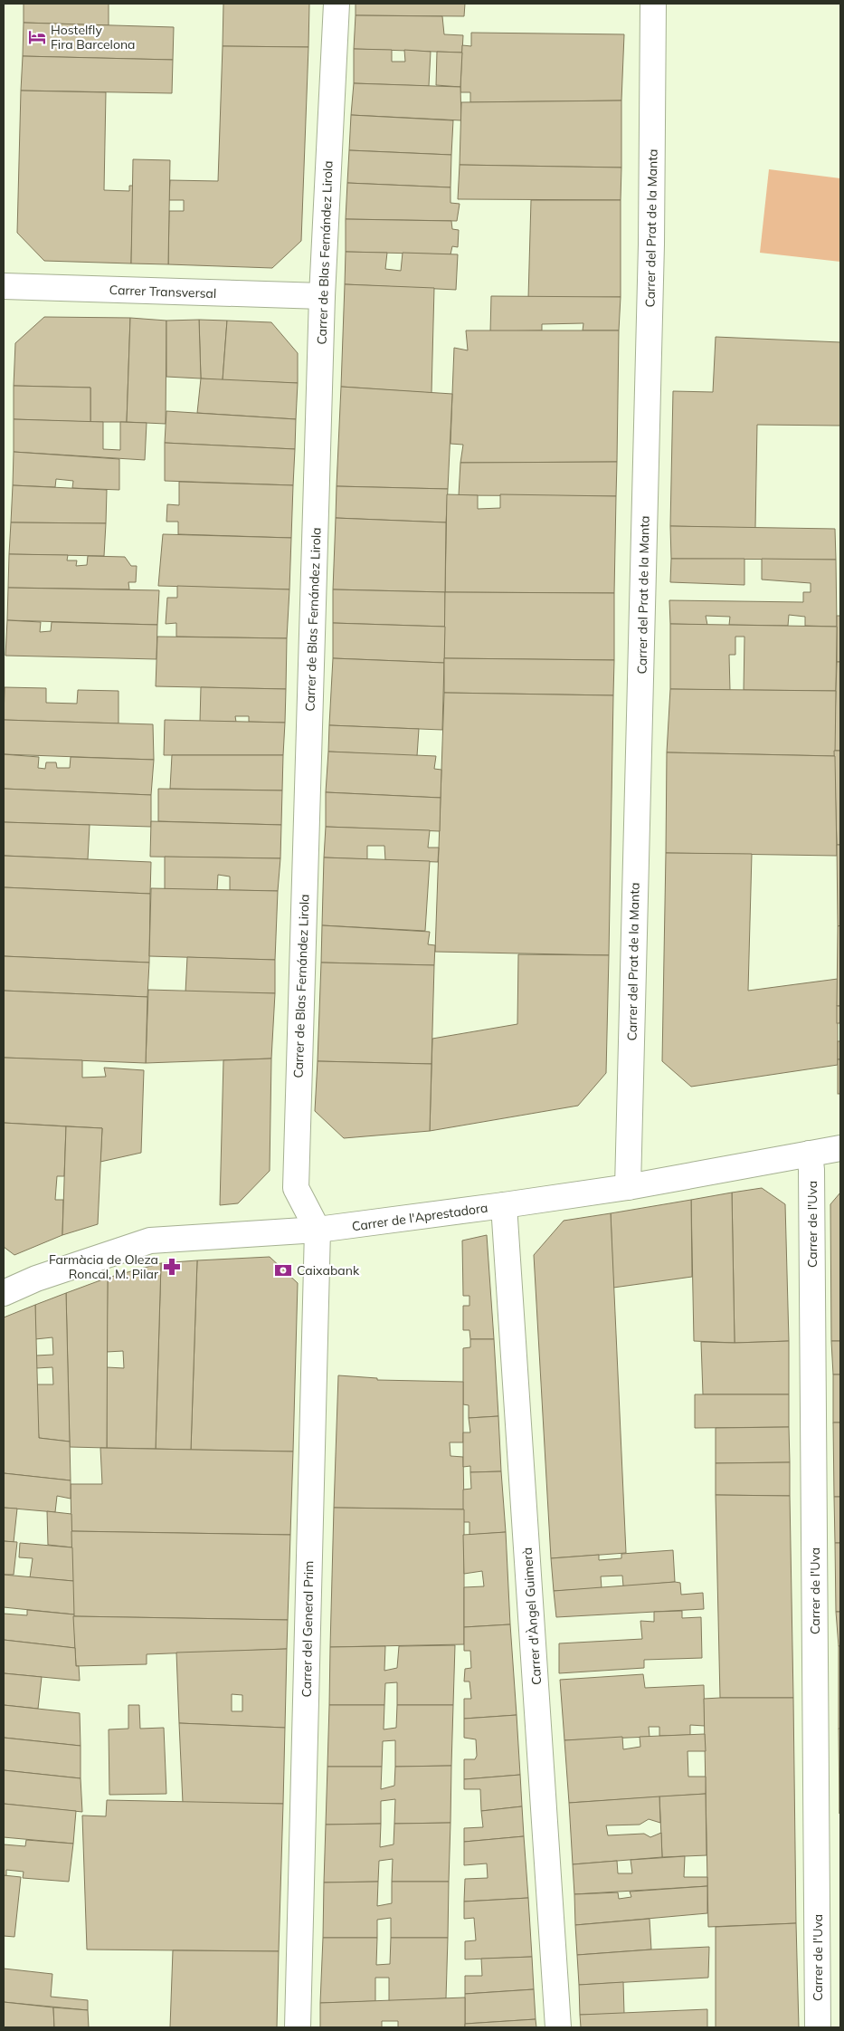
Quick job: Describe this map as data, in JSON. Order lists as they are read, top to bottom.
{
  "streets": {
    "street": [
      "Carrer del Prat de la Manta",
      "Carrer de Blas Fernández Lirola",
      "Carrer Transversal",
      "Carrer de l'Aprestadora",
      "Carrer de l'Uva",
      "Carrer d'Àngel Guimerà",
      "Carrer del General Prim"
    ]
  },
  "crossings": [
    ["Carrer del Prat de la Manta", "Carrer de l'Aprestadora"],
    ["Carrer de Blas Fernández Lirola", "Carrer Transversal"],
    ["Carrer de Blas Fernández Lirola", "Carrer de l'Aprestadora"],
    ["Carrer de Blas Fernández Lirola", "Carrer del General Prim"],
    ["Carrer de l'Aprestadora", "Carrer de l'Uva"],
    ["Carrer de l'Aprestadora", "Carrer d'Àngel Guimerà"],
    ["Carrer de l'Aprestadora", "Carrer del General Prim"]
  ],
  "places": {
    "hotel": ["Hostelfly Fira Barcelona"],
    "pharmacy": ["Farmàcia de Oleza Roncal, M. Pilar"],
    "bank": ["Caixabank"]
  }
}
